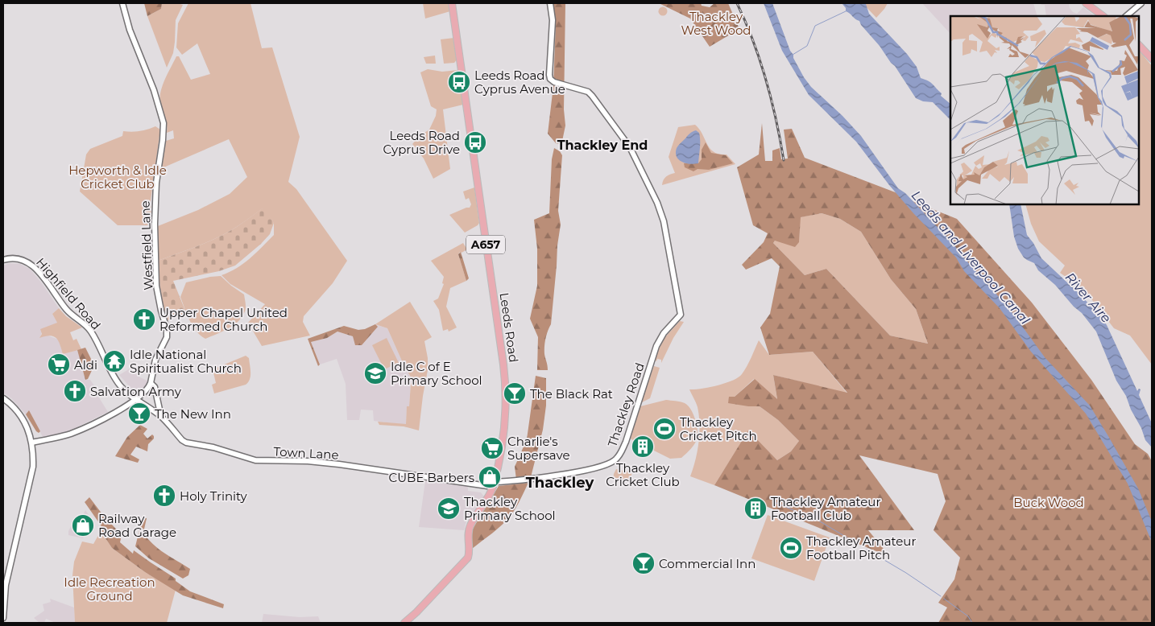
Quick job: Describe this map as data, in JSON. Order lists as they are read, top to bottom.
{
  "streets": {
    "main road": ["A657", "Leeds Road"],
    "street": [
      "Westfield Lane",
      "Highfield Road",
      "Thackley Road",
      "Town Lane"
    ]
  },
  "crossings": [
    ["Highfield Road", "Town Lane"],
    ["Leeds Road", "Thackley Road"],
    ["Leeds Road", "Town Lane"],
    ["Thackley Road", "Town Lane"]
  ],
  "districts": ["Thackley End", "Thackley"],
  "water": ["Leeds and Liverpool Canal", "River Aire"],
  "parks": [
    "Thackley West Wood",
    "Hepworth & Idle Cricket Club",
    "Buck Wood",
    "Idle Recreation Ground"
  ],
  "places": {
    "bus stop": ["Leeds Road Cyprus Avenue", "Leeds Road Cyprus Drive"],
    "church": ["Upper Chapel United Reformed Church", "Salvation Army", "Holy Trinity"],
    "temple": ["Idle National Spiritualist Church"],
    "supermarket": ["Aldi", "Charlie's Supersave"],
    "school or university": ["Idle C of E Primary School", "Thackley Primary School"],
    "bar": ["The Black Rat", "The New Inn", "Commercial Inn"],
    "sports": ["Thackley Cricket Pitch", "Thackley Amateur Football Pitch"],
    "building": ["Thackley Cricket Club", "Thackley Amateur Football Club"],
    "shop": ["CUBE Barbers", "Railway Road Garage"]
  }
}
